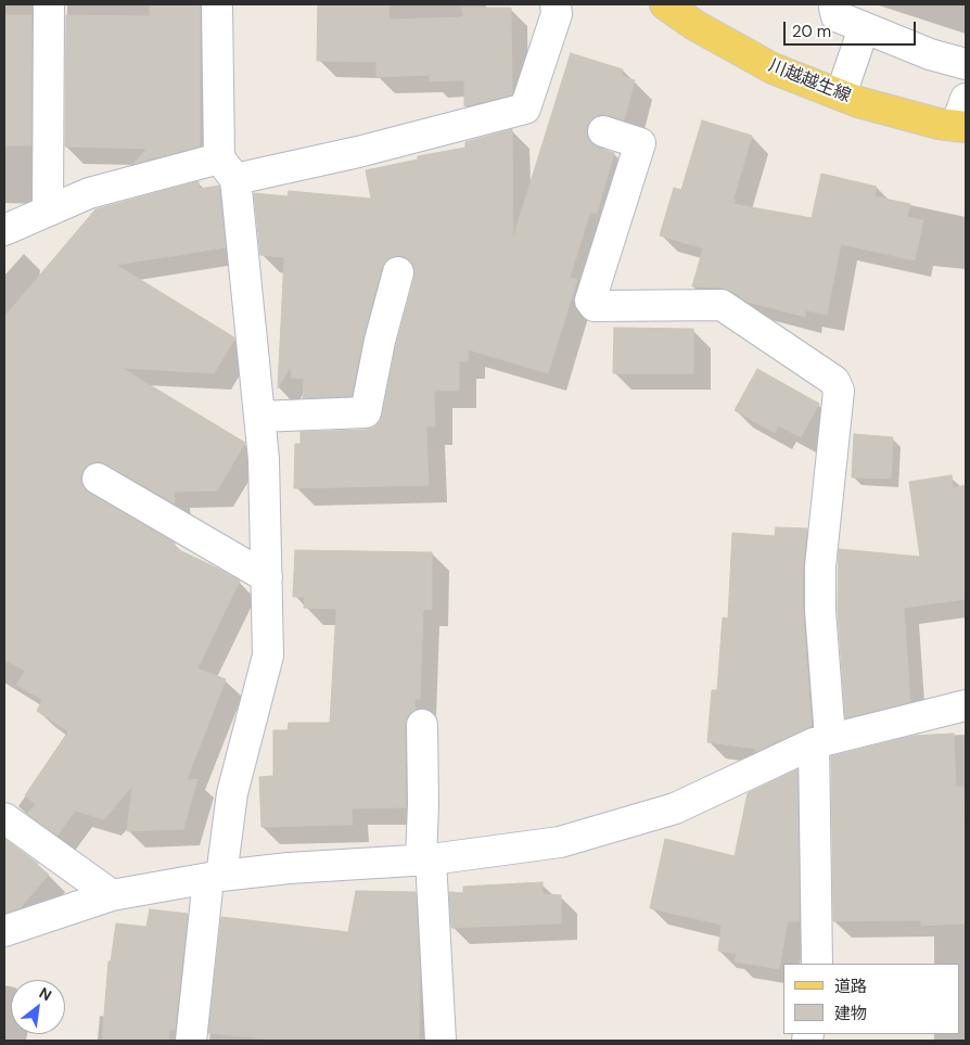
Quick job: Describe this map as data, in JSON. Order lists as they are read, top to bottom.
{
  "streets": {
    "main road": ["川越越生線"]
  },
  "legend": ["道路", "建物"],
  "scale_bar": "20 m",
  "north": "top right"
}
